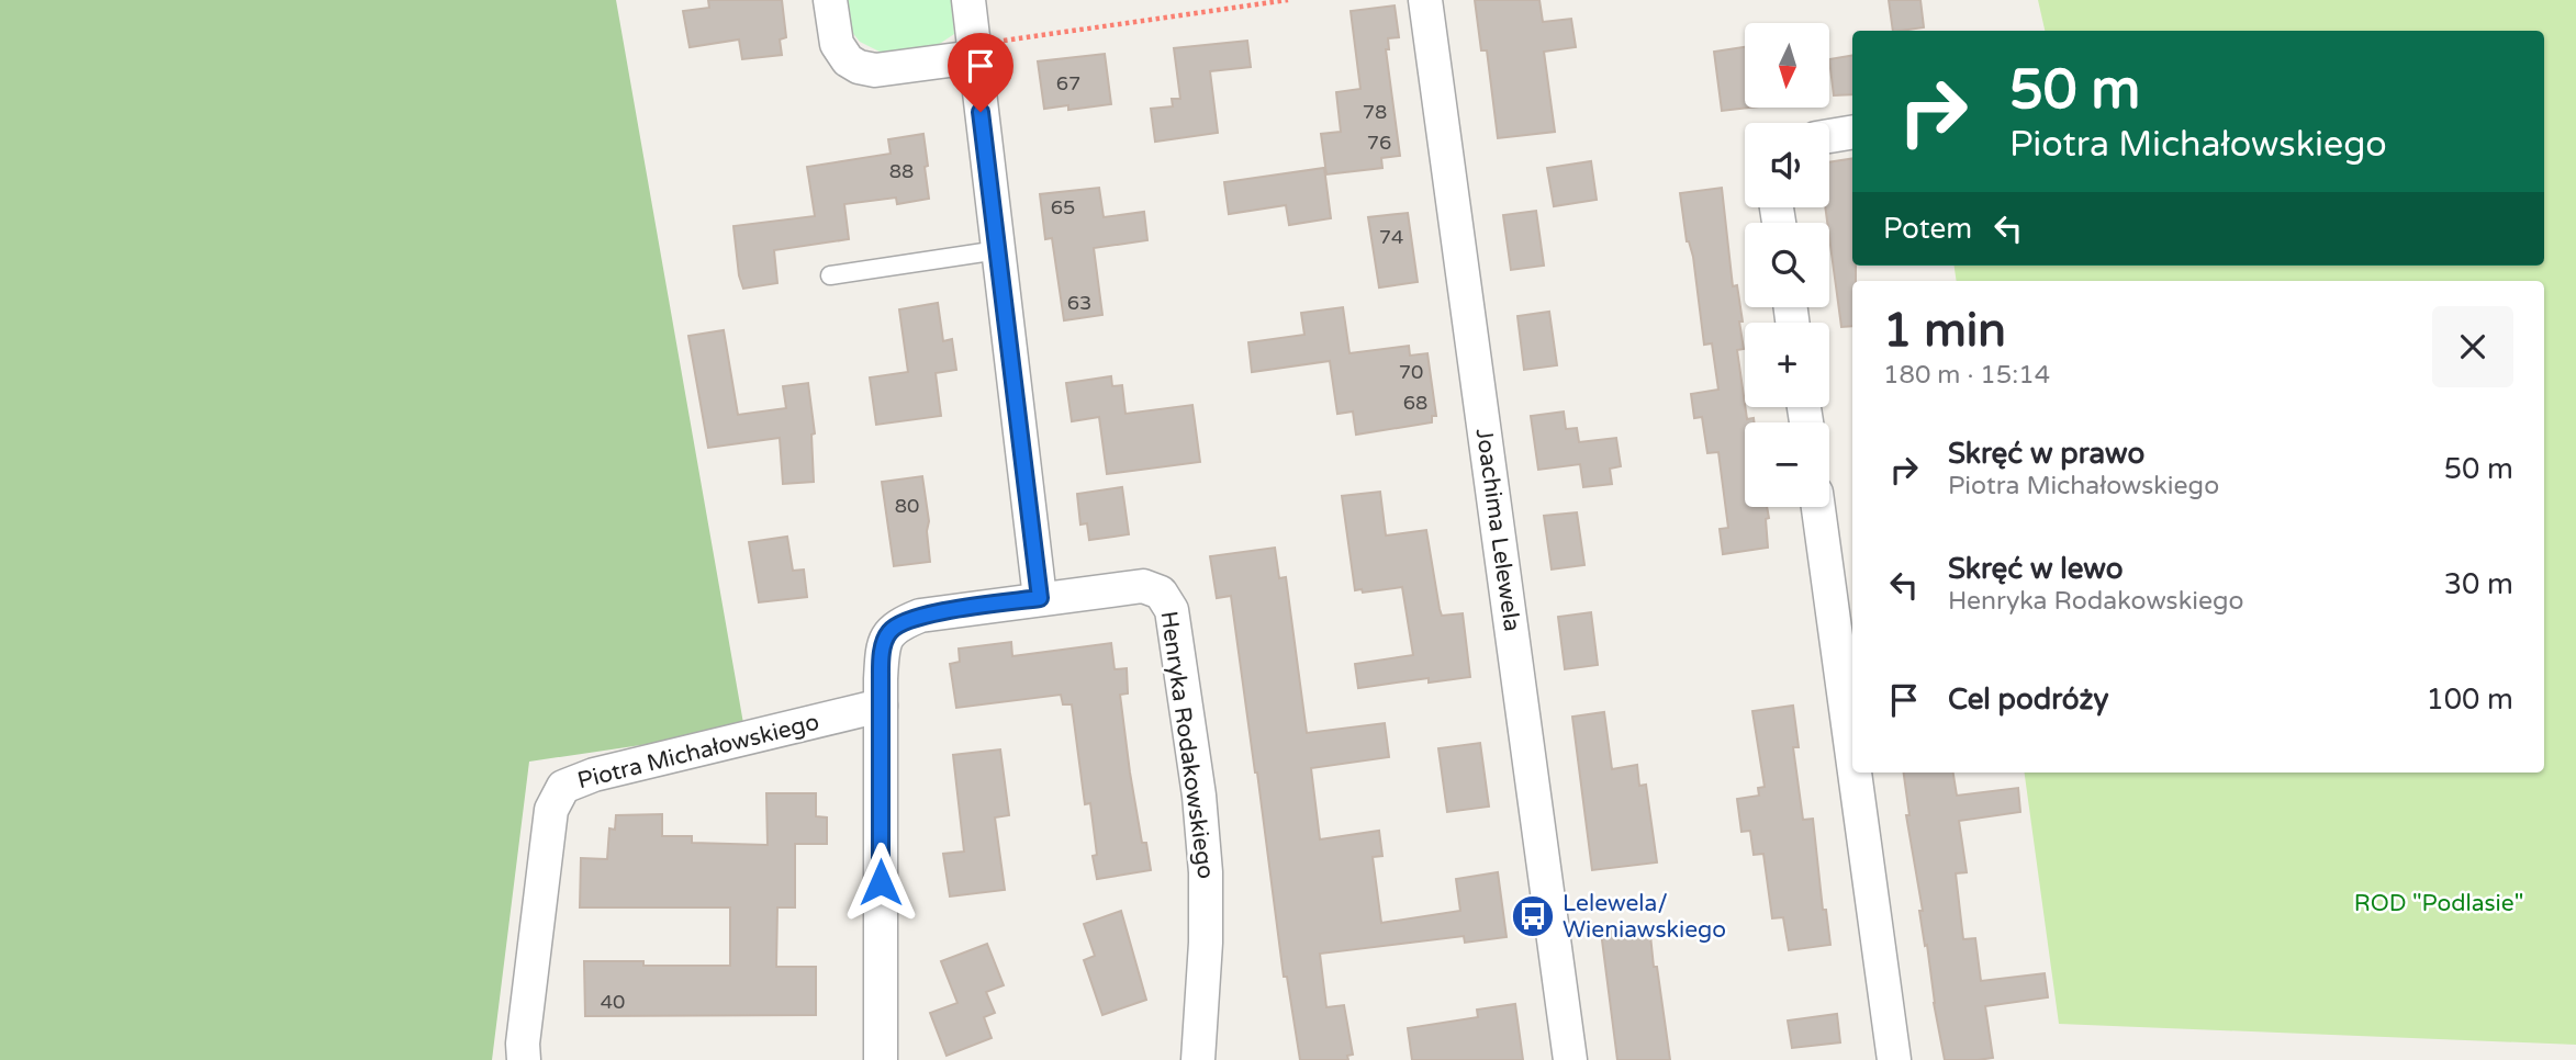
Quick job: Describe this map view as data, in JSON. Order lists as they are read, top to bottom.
{
  "streets": {
    "street": ["Joachima Lelewela", "Henryka Rodakowskiego", "Piotra Michałowskiego"]
  },
  "parks": ["ROD \"Podlasie\""],
  "places": {
    "bus stop": ["Lelewela/ Wieniawskiego"]
  },
  "house_numbers": [
    "67",
    "78",
    "76",
    "88",
    "65",
    "74",
    "63",
    "70",
    "68",
    "80",
    "40"
  ],
  "north": "bottom",
  "page": {
    "map_buttons": ["+", "−"],
    "turn": ["50 m", "Piotra Michałowskiego"],
    "then": "Potem",
    "heading": ["1 min", "180 m · 15:14"],
    "list": [
      {
        "name": "Skręć w prawo",
        "note": "Piotra Michałowskiego",
        "value": "50 m"
      },
      {
        "name": "Skręć w lewo",
        "note": "Henryka Rodakowskiego",
        "value": "30 m"
      },
      {
        "name": "Cel podróży",
        "value": "100 m"
      }
    ]
  }
}
